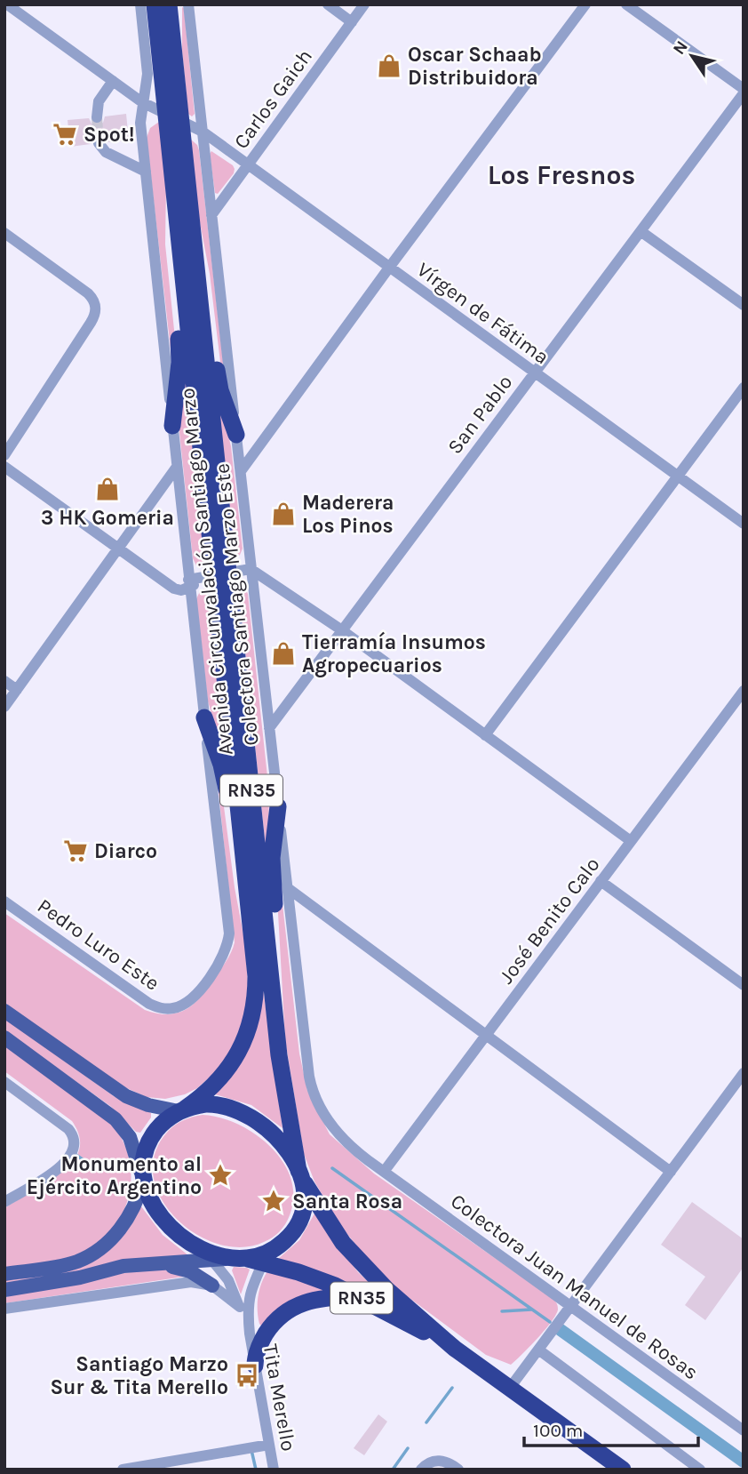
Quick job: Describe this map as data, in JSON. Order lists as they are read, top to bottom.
{
  "streets": {
    "highway": ["Avenida Circunvalación Santiago Marzo", "RN35"],
    "street": [
      "Carlos Gaich",
      "Vírgen de Fátima",
      "San Pablo",
      "Colectora Santiago Marzo Este",
      "José Benito Calo",
      "Pedro Luro Este",
      "Colectora Juan Manuel de Rosas",
      "Tita Merello"
    ]
  },
  "crossings": [
    ["Carlos Gaich", "Vírgen de Fátima"],
    ["Carlos Gaich", "Colectora Santiago Marzo Este"],
    ["Vírgen de Fátima", "San Pablo"],
    ["Vírgen de Fátima", "Avenida Circunvalación Santiago Marzo"],
    ["Vírgen de Fátima", "Colectora Santiago Marzo Este"],
    ["San Pablo", "Colectora Santiago Marzo Este"],
    ["Avenida Circunvalación Santiago Marzo", "RN35"],
    ["Avenida Circunvalación Santiago Marzo", "Tita Merello"],
    ["Colectora Santiago Marzo Este", "José Benito Calo"],
    ["Colectora Santiago Marzo Este", "Colectora Juan Manuel de Rosas"],
    ["RN35", "Tita Merello"],
    ["José Benito Calo", "Colectora Juan Manuel de Rosas"]
  ],
  "districts": ["Los Fresnos"],
  "places": {
    "shop": [
      "Oscar Schaab Distribuidora",
      "3 HK Gomeria",
      "Maderera Los Pinos",
      "Tierramía Insumos Agropecuarios"
    ],
    "supermarket": ["Spot!", "Diarco"],
    "place": ["Monumento al Ejército Argentino", "Santa Rosa"],
    "bus stop": ["Santiago Marzo Sur & Tita Merello"]
  },
  "scale_bar": "100 m",
  "north": "top left"
}
